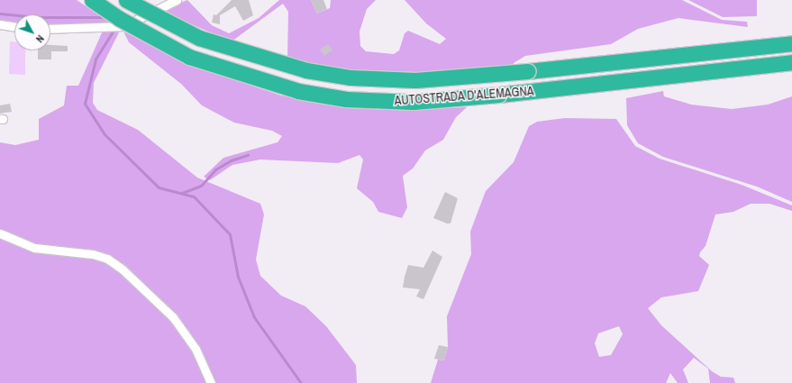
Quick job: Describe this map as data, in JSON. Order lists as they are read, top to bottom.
{
  "streets": {
    "highway": ["AUTOSTRADA D'ALEMAGNA"]
  },
  "north": "bottom right"
}
